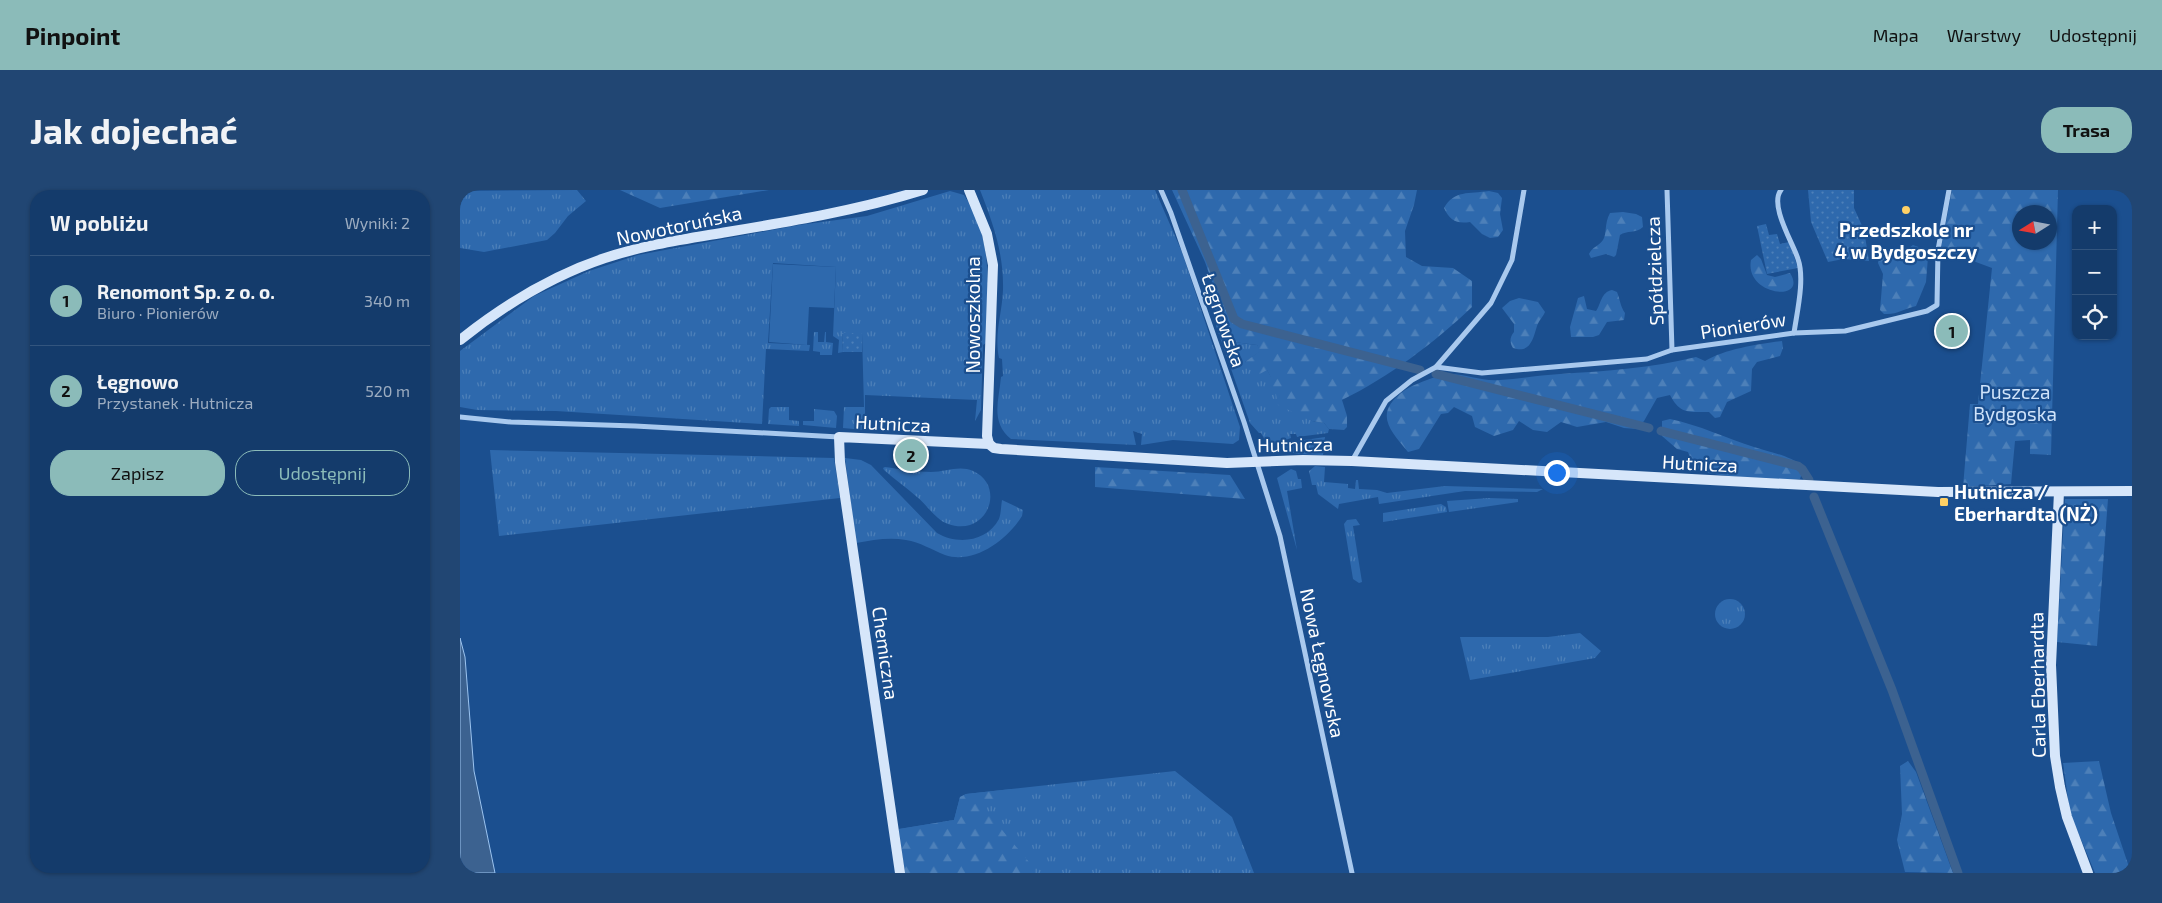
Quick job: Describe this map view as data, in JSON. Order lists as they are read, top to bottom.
{
  "streets": {
    "street": [
      "Nowotoruńska",
      "Spółdzielcza",
      "Nowoszkolna",
      "Łęgnowska",
      "Pionierów",
      "Hutnicza",
      "Chemiczna",
      "Nowa Łęgnowska",
      "Carla Eberhardta"
    ]
  },
  "crossings": [
    ["Spółdzielcza", "Pionierów"],
    ["Nowoszkolna", "Hutnicza"],
    ["Łęgnowska", "Hutnicza"],
    ["Łęgnowska", "Nowa Łęgnowska"],
    ["Hutnicza", "Chemiczna"],
    ["Hutnicza", "Nowa Łęgnowska"],
    ["Hutnicza", "Carla Eberhardta"]
  ],
  "parks": ["Puszcza Bydgoska"],
  "places": {
    "other": ["Przedszkole nr 4 w Bydgoszczy"],
    "transit": ["Hutnicza / Eberhardta (NŻ)"]
  },
  "north": "left",
  "page": {
    "header": "Pinpoint",
    "nav": ["Mapa", "Warstwy", "Udostępnij"],
    "buttons": [
      "Trasa",
      ["Zapisz", "Udostępnij"]
    ],
    "title": "Jak dojechać",
    "heading": ["W pobliżu", "Wyniki: 2"],
    "map_buttons": ["+", "−"],
    "list": [
      {
        "mark": "1",
        "name": "Renomont Sp. z o. o.",
        "note": "Biuro · Pionierów",
        "value": "340 m"
      },
      {
        "mark": "2",
        "name": "Łęgnowo",
        "note": "Przystanek · Hutnicza",
        "value": "520 m"
      }
    ],
    "pins": ["1", "2"]
  }
}
